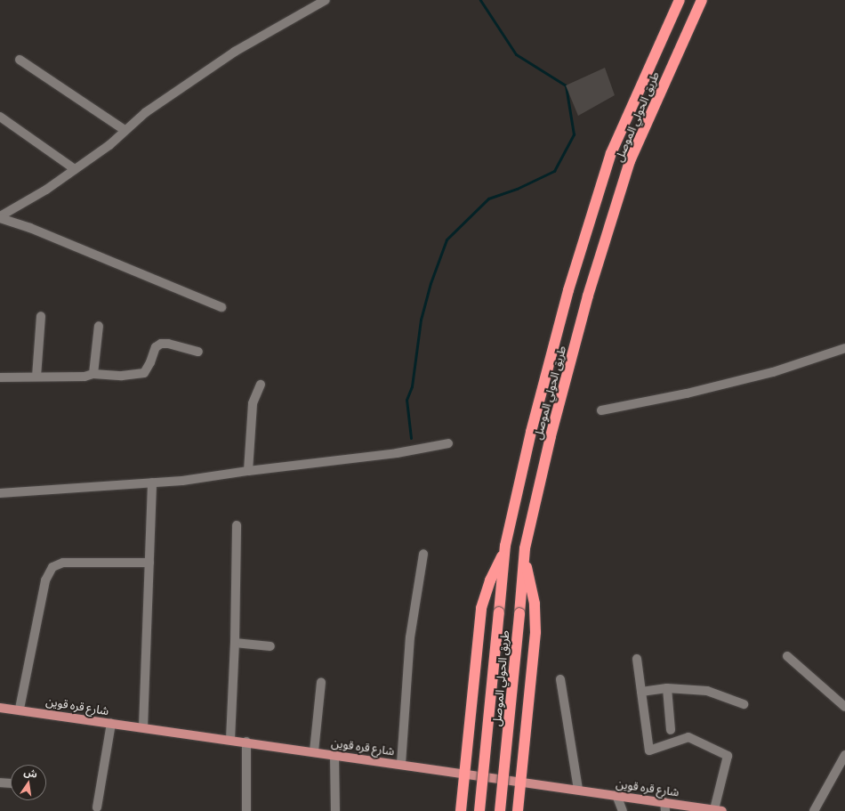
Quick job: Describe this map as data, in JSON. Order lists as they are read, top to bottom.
{
  "streets": {
    "highway": ["طريق الحولي الموصل"],
    "main road": ["شارع قره قوين"]
  },
  "north": "top"
}
